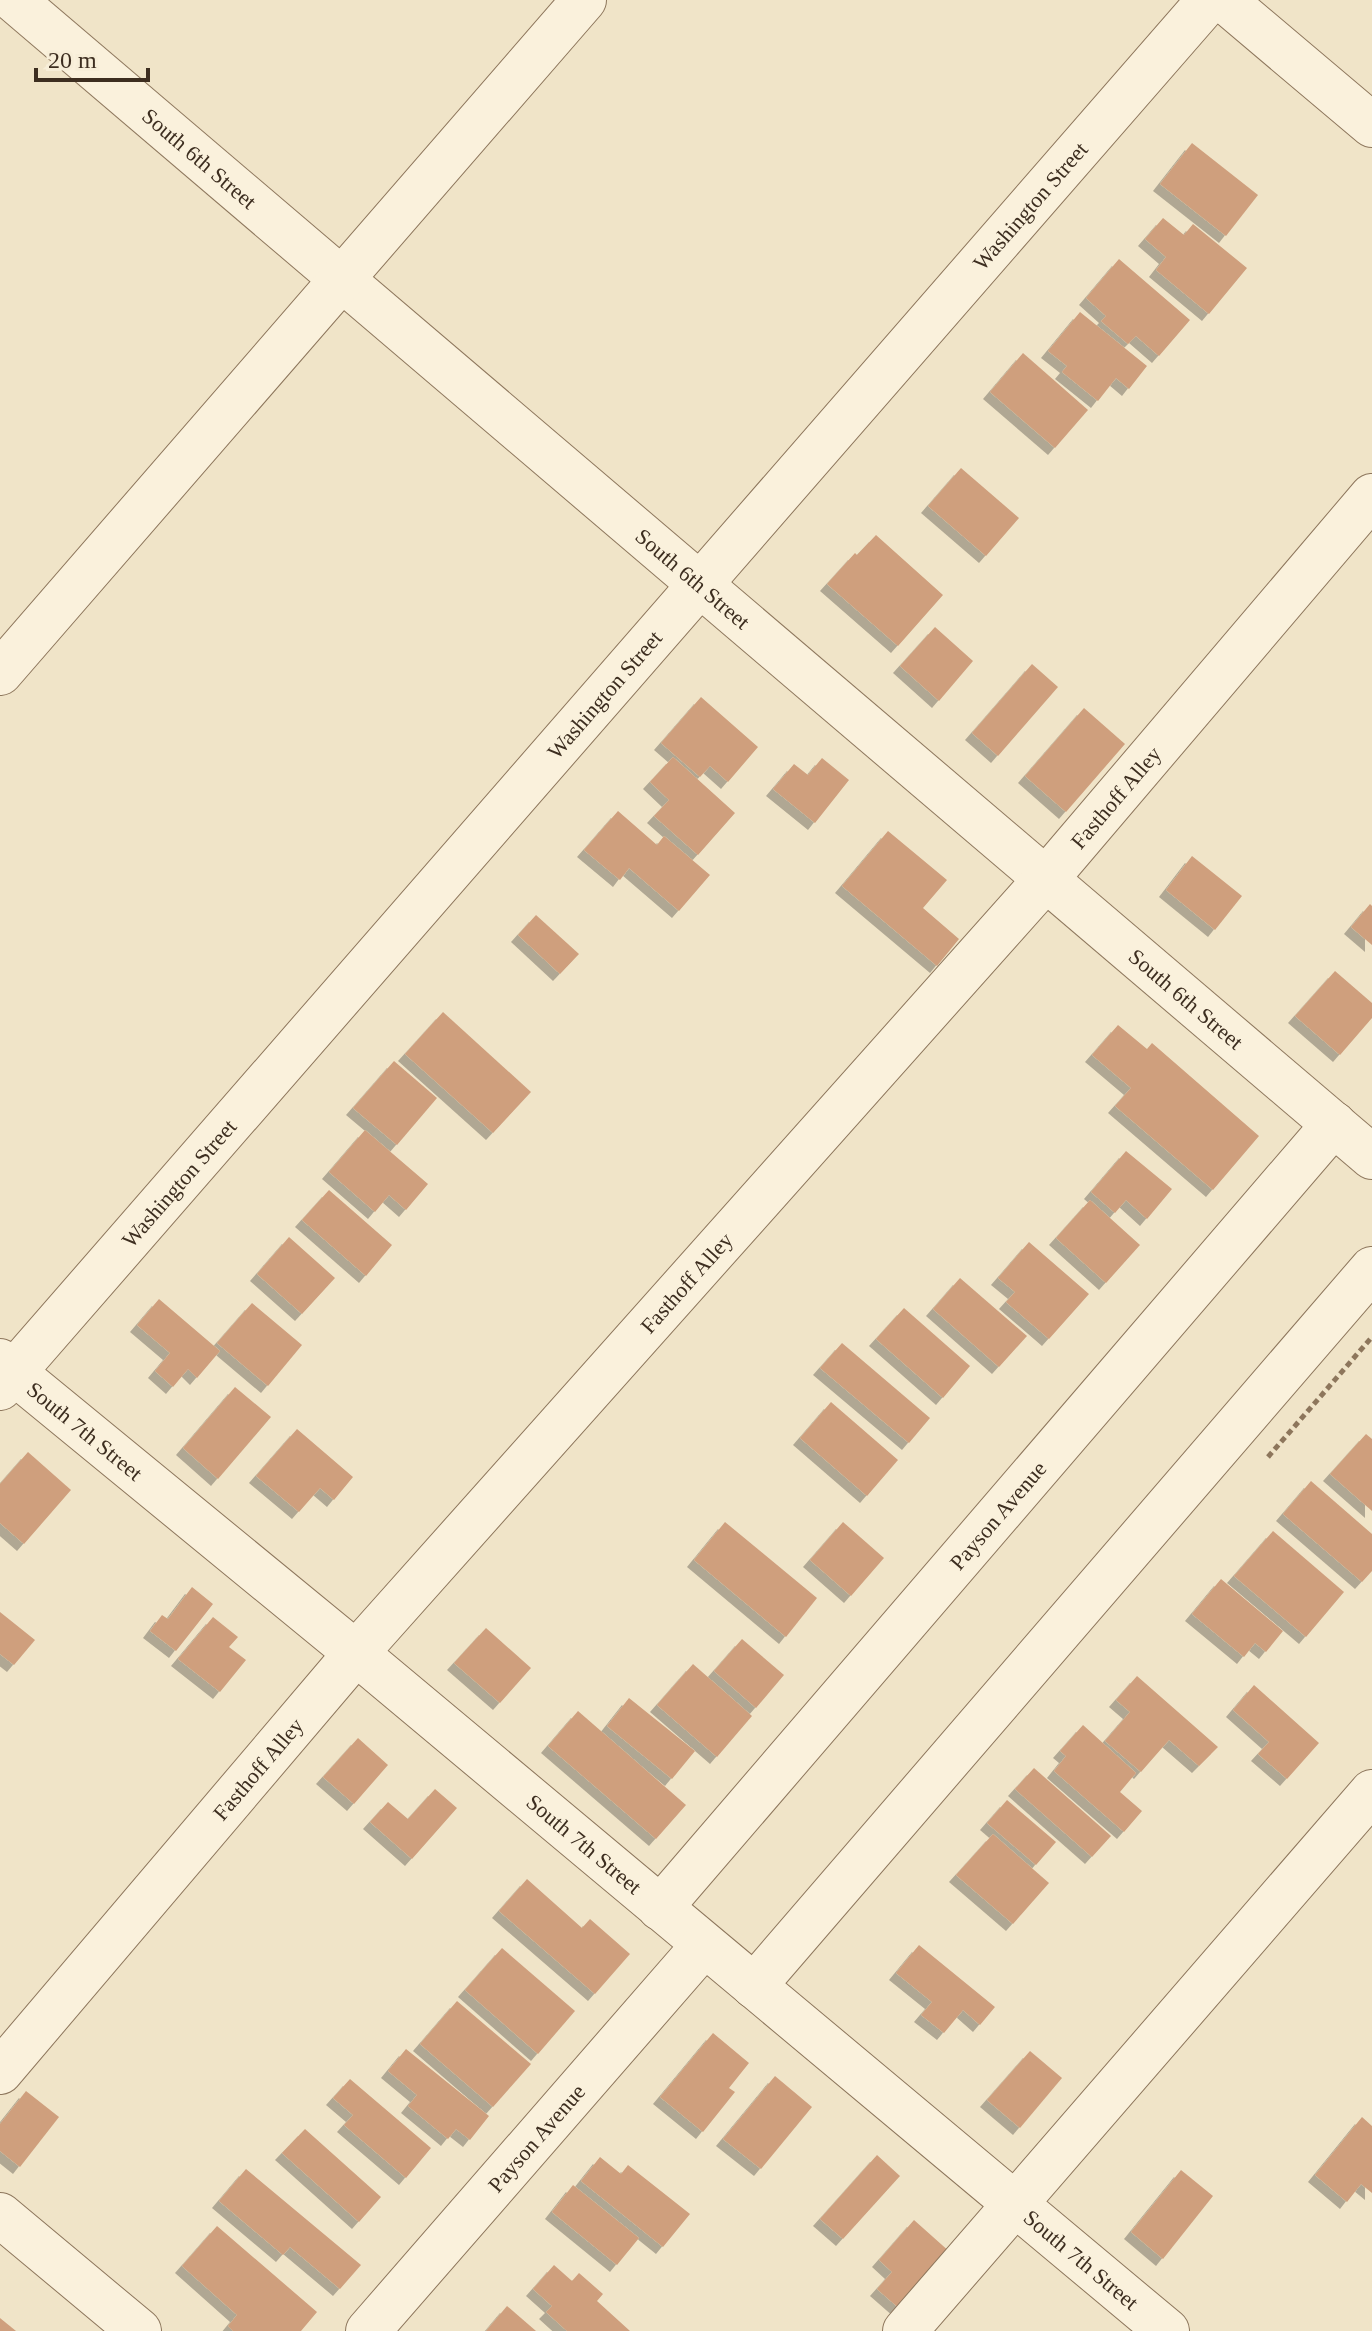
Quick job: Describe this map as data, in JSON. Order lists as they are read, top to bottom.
{
  "streets": {
    "street": [
      "South 6th Street",
      "Washington Street",
      "Fasthoff Alley",
      "South 7th Street",
      "Payson Avenue"
    ]
  },
  "crossings": [
    ["South 6th Street", "Washington Street"],
    ["South 6th Street", "Fasthoff Alley"],
    ["South 6th Street", "Payson Avenue"],
    ["Washington Street", "South 7th Street"],
    ["Fasthoff Alley", "South 7th Street"],
    ["South 7th Street", "Payson Avenue"]
  ],
  "scale_bar": "20 m"
}
